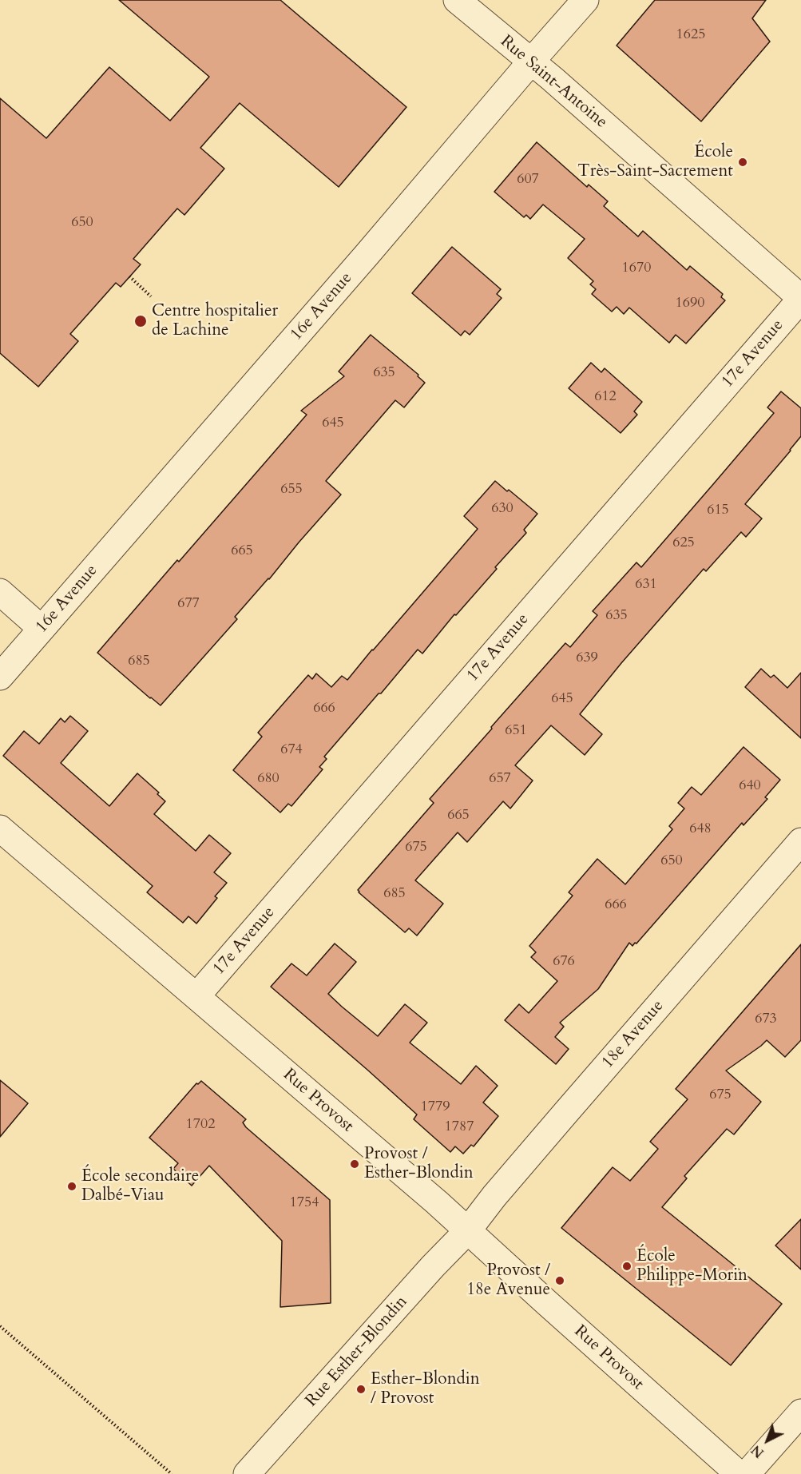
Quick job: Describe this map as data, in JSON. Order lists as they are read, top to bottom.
{
  "streets": {
    "street": [
      "Rue Saint-Antoine",
      "16e Avenue",
      "17e Avenue",
      "18e Avenue",
      "Rue Provost",
      "Rue Esther-Blondin"
    ]
  },
  "crossings": [
    ["Rue Saint-Antoine", "16e Avenue"],
    ["Rue Saint-Antoine", "17e Avenue"],
    ["17e Avenue", "Rue Provost"],
    ["18e Avenue", "Rue Provost"],
    ["18e Avenue", "Rue Esther-Blondin"],
    ["Rue Provost", "Rue Esther-Blondin"]
  ],
  "places": [
    "École Très-Saint-Sacrement",
    "Centre hospitalier de Lachine",
    "Provost / Esther-Blondin",
    "École secondaire Dalbé-Viau",
    "École Philippe-Morin",
    "Provost / 18e Avenue",
    "Esther-Blondin / Provost"
  ],
  "house_numbers": [
    "1625",
    "607",
    "650",
    "1670",
    "1690",
    "635",
    "612",
    "645",
    "655",
    "630",
    "615",
    "625",
    "665",
    "631",
    "677",
    "635",
    "639",
    "685",
    "645",
    "666",
    "651",
    "674",
    "680",
    "657",
    "640",
    "665",
    "648",
    "675",
    "650",
    "685",
    "666",
    "676",
    "673",
    "675",
    "1779",
    "1702",
    "1787",
    "1754"
  ],
  "north": "bottom left"
}
